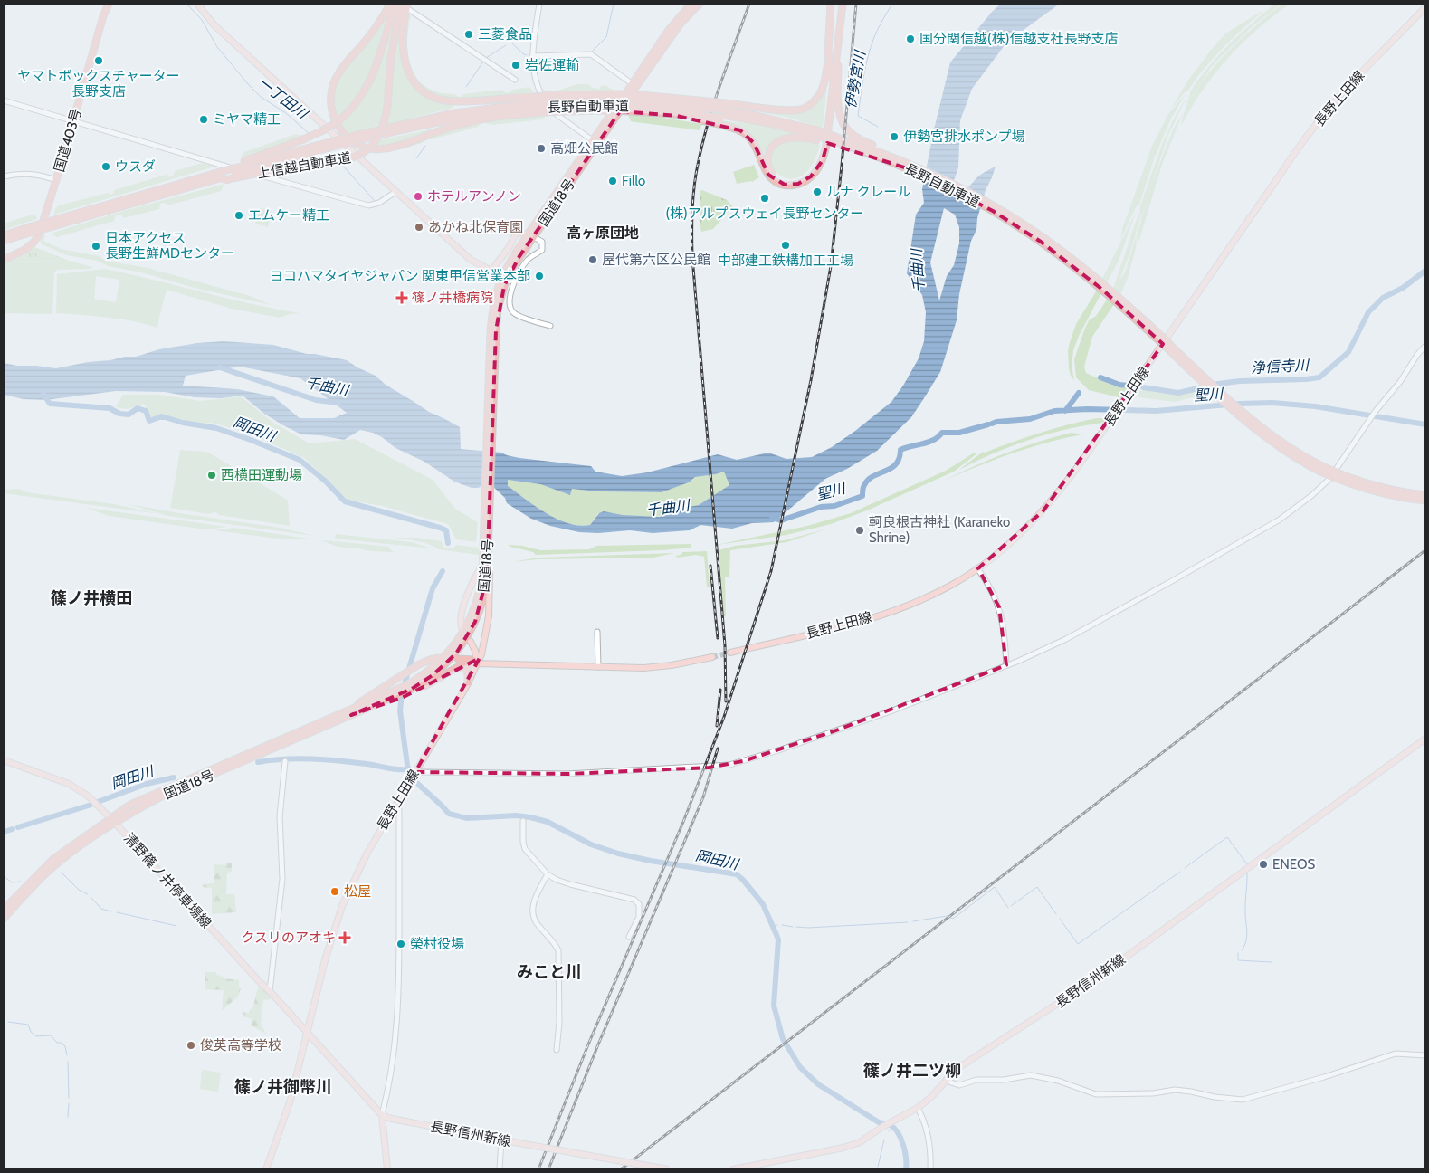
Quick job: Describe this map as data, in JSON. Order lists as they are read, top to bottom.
{
  "streets": {
    "highway": [
      "長野自動車道",
      "国道403号",
      "上信越自動車道",
      "国道18号"
    ],
    "main road": ["長野上田線", "清野篠ノ井停車場線", "長野信州新線"]
  },
  "crossings": [
    ["長野上田線", "国道18号"],
    ["長野上田線", "清野篠ノ井停車場線"],
    ["長野自動車道", "上信越自動車道"],
    ["国道18号", "清野篠ノ井停車場線"]
  ],
  "districts": [
    "高ヶ原団地",
    "篠ノ井横田",
    "みこと川",
    "篠ノ井二ツ柳",
    "篠ノ井御幣川"
  ],
  "water": [
    "伊勢宮川",
    "一丁田川",
    "千曲川",
    "浄信寺川",
    "聖川",
    "岡田川"
  ],
  "places": {
    "other": [
      "三菱食品",
      "国分関信越(株)信越支社長野支店",
      "ヤマトボックスチャーター 長野支店",
      "岩佐運輸",
      "ミヤマ精工",
      "伊勢宮排水ポンプ場",
      "高畑公民館",
      "ウスダ",
      "Fillo",
      "ルナ クレール",
      "ホテルアンノン",
      "(株)アルプスウェイ長野センター",
      "エムケー精工",
      "あかね北保育園",
      "中部建工鉄構加工工場",
      "日本アクセス 長野生鮮MDセンター",
      "屋代第六区公民館",
      "ヨコハマタイヤジャパン 関東甲信営業本部",
      "西横田運動場",
      "軻良根古神社 (Karaneko Shrine)",
      "ENEOS",
      "松屋",
      "榮村役場",
      "俊英高等学校"
    ],
    "health": ["篠ノ井橋病院", "クスリのアオキ"]
  }
}
